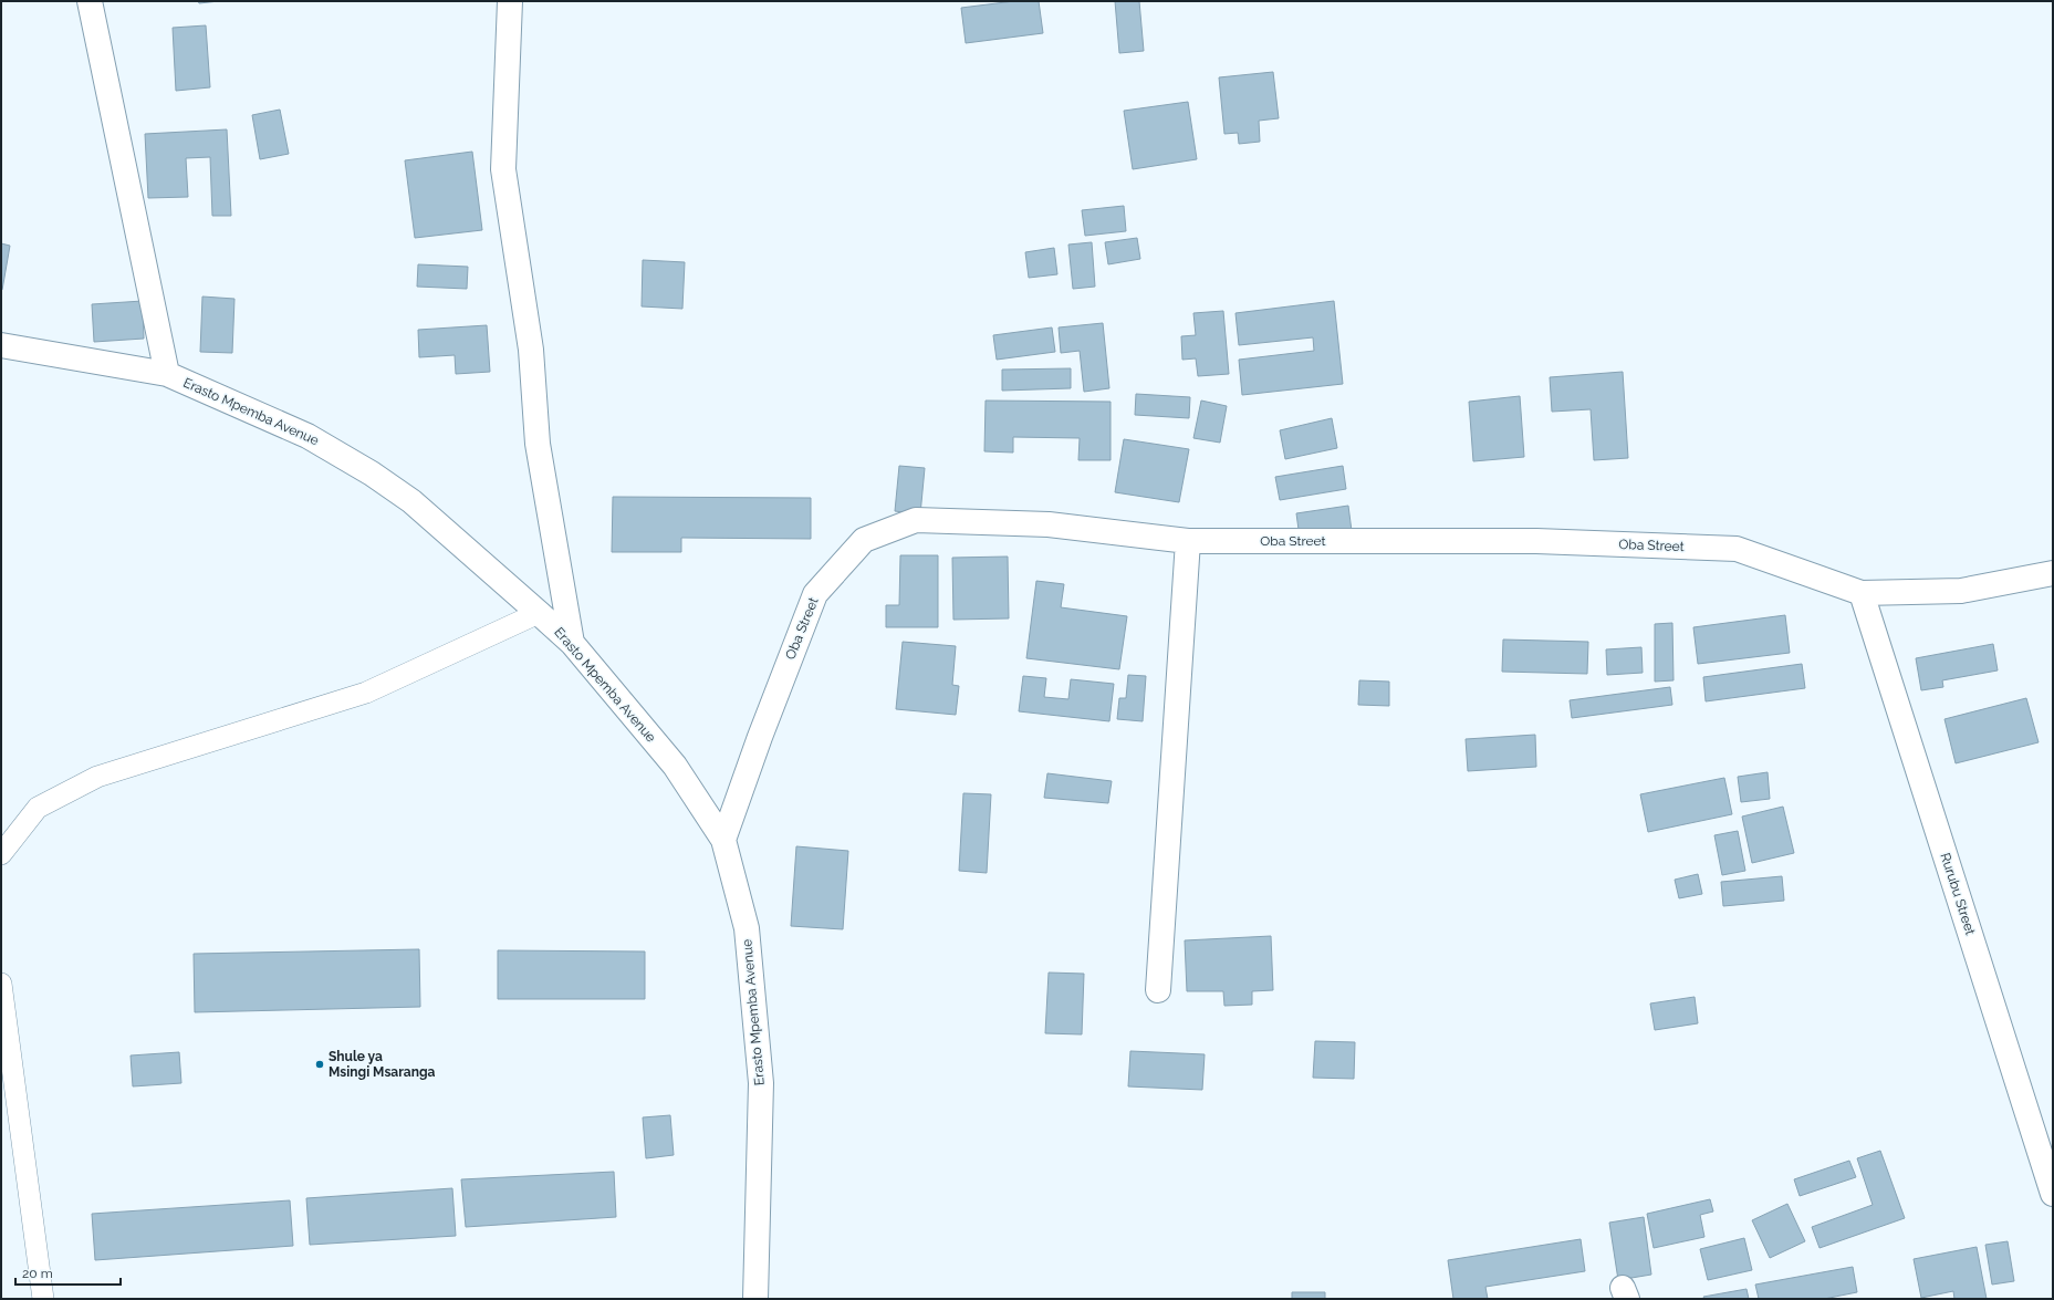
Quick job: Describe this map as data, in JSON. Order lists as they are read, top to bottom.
{
  "streets": {
    "street": ["Erasto Mpemba Avenue", "Oba Street", "Rurubu Street"]
  },
  "crossings": [
    ["Erasto Mpemba Avenue", "Oba Street"],
    ["Oba Street", "Rurubu Street"]
  ],
  "places": ["Shule ya Msingi Msaranga"],
  "scale_bar": "20 m"
}
